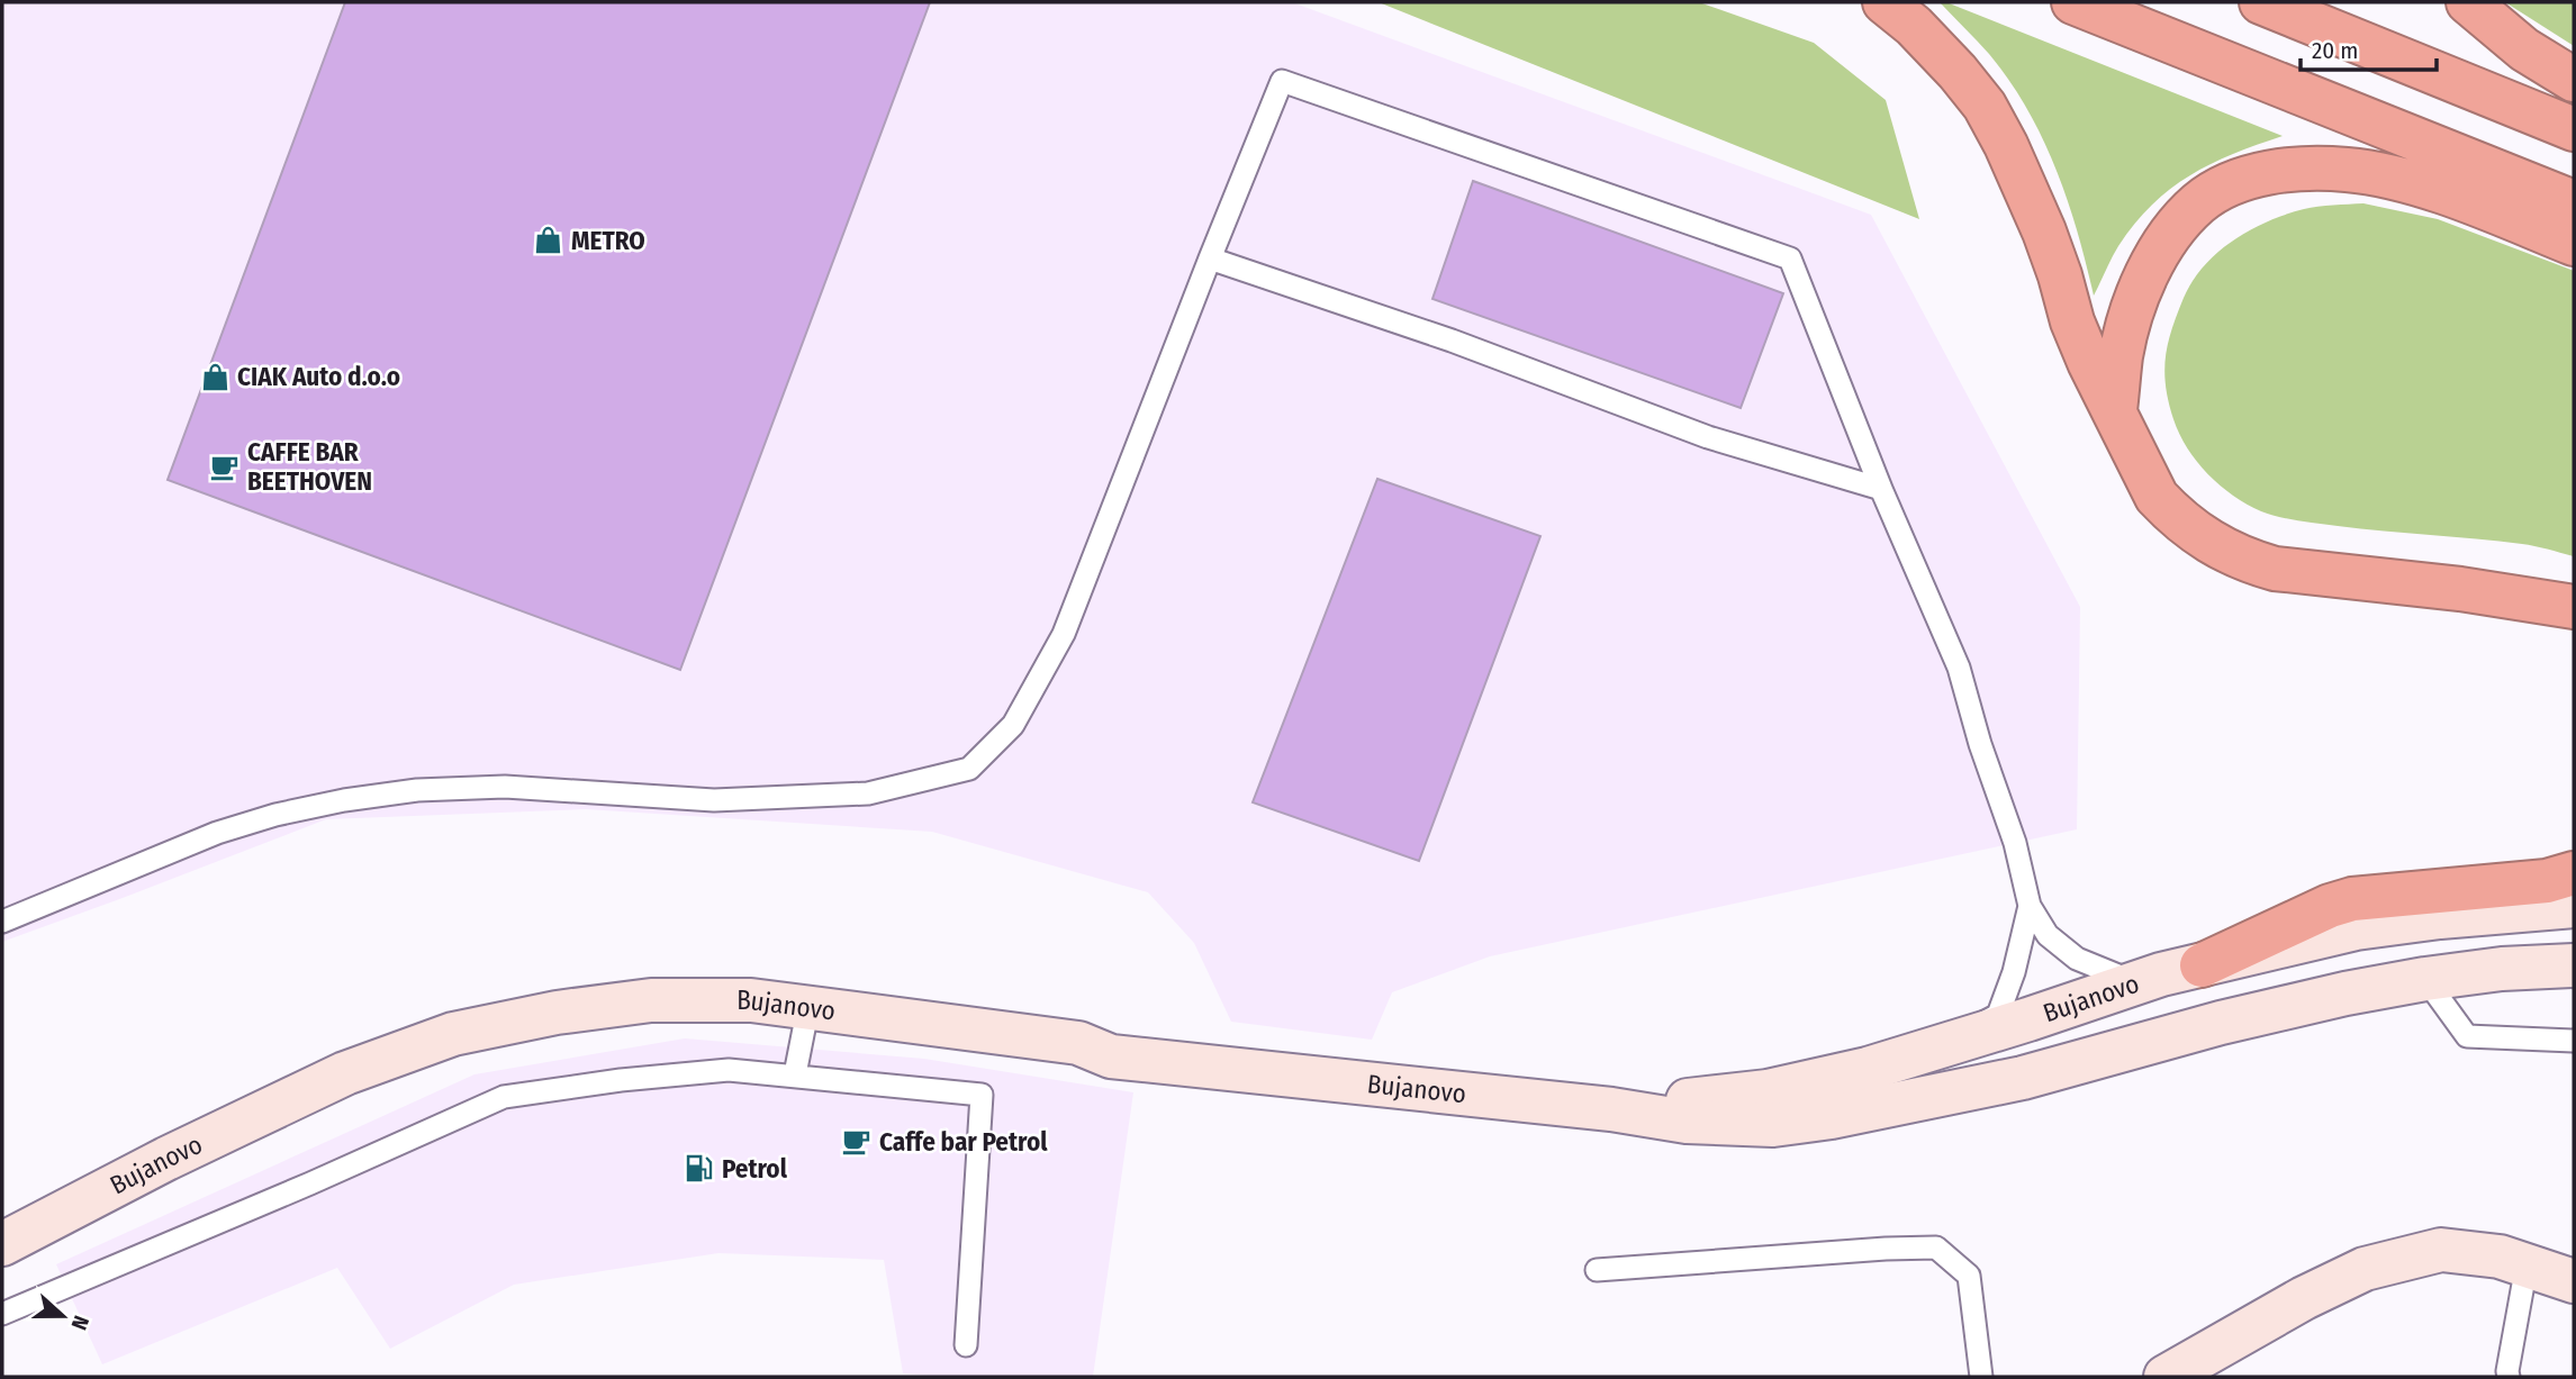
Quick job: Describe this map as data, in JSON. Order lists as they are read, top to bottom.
{
  "streets": {
    "main road": ["Bujanovo"]
  },
  "places": {
    "shop": ["METRO", "CIAK Auto d.o.o"],
    "cafe": ["CAFFE BAR BEETHOVEN", "Caffe bar Petrol"],
    "fuel station": ["Petrol"]
  },
  "scale_bar": "20 m",
  "north": "right"
}
